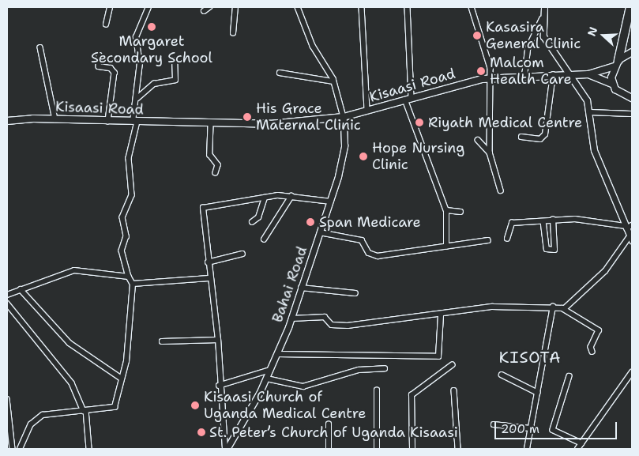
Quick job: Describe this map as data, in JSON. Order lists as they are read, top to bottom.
{
  "streets": {
    "main road": ["Kisaasi Road"],
    "street": ["Bahai Road"]
  },
  "crossings": [
    ["Kisaasi Road", "Bahai Road"]
  ],
  "districts": ["KISOTA"],
  "places": [
    "Margaret Secondary School",
    "Kasasira General Clinic",
    "Malcom Health Care",
    "His Grace Maternal Clinic",
    "Riyath Medical Centre",
    "Hope Nursing Clinic",
    "Span Medicare",
    "Kisaasi Church of Uganda Medical Centre",
    "St. Peter’s Church of Uganda Kisaasi"
  ],
  "scale_bar": "200 m",
  "north": "left"
}
